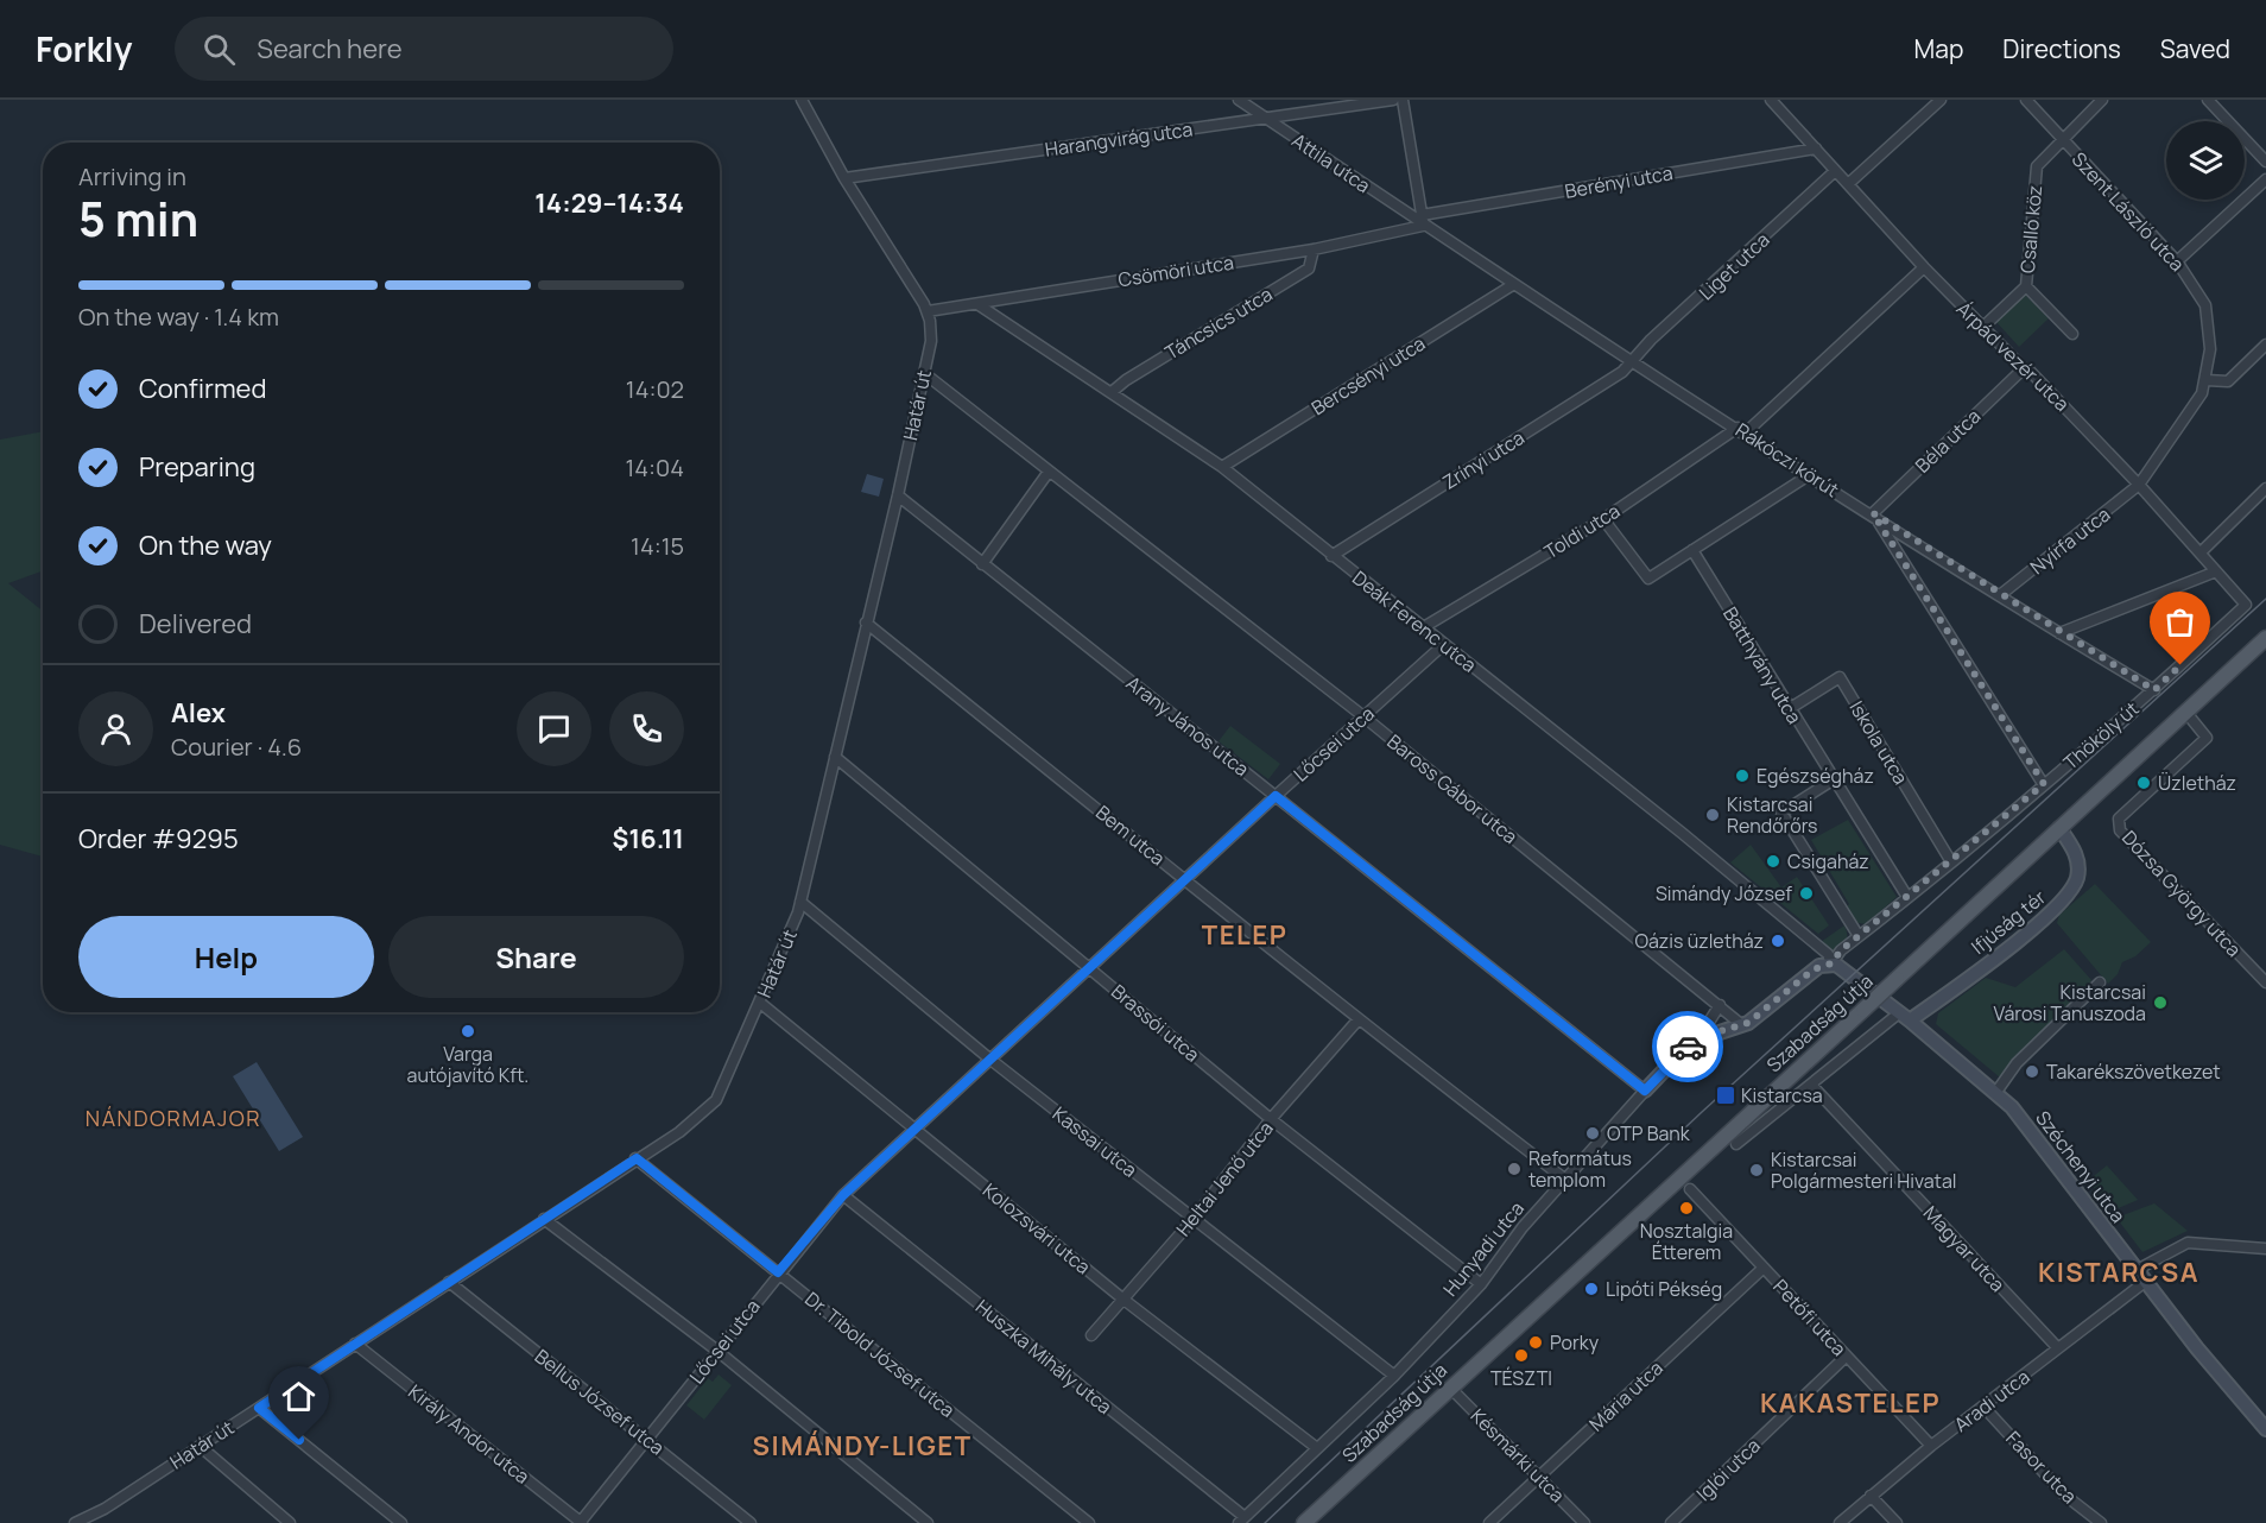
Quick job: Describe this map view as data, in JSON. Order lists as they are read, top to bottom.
{
  "streets": {
    "main road": [
      "Ifjúság tér",
      "Szabadság útja",
      "Széchenyi utca",
      "Hunyadi utca"
    ],
    "street": [
      "Harangvirág utca",
      "Attila utca",
      "Berényi utca",
      "Szent László utca",
      "Csalló köz",
      "Liget utca",
      "Csömöri utca",
      "Táncsics utca",
      "Árpád vezér utca",
      "Bercsényi utca",
      "Határ út",
      "Béla utca",
      "Zrínyi utca",
      "Rákóczi körút",
      "Toldi utca",
      "Nyírfa utca",
      "Deák Ferenc utca",
      "Batthyány utca",
      "Arany János utca",
      "Thököly út",
      "Iskola utca",
      "Lőcsei utca",
      "Baross Gábor utca",
      "Bem utca",
      "Dózsa György utca",
      "Brassói utca",
      "Kassai utca",
      "Heltai Jenő utca",
      "Kolozsvári utca",
      "Magyar utca",
      "Petőfi utca",
      "Dr. Tibold József utca",
      "Huszka Mihály utca",
      "Mária utca",
      "Aradi utca",
      "Bellus József utca",
      "Király Andor utca",
      "Késmárki utca",
      "Fasor utca",
      "Iglói utca"
    ]
  },
  "crossings": [
    ["Harangvirág utca", "Attila utca"],
    ["Harangvirág utca", "Határ út"],
    ["Attila utca", "Berényi utca"],
    ["Attila utca", "Csömöri utca"],
    ["Attila utca", "Rákóczi körút"],
    ["Berényi utca", "Csömöri utca"],
    ["Berényi utca", "Árpád vezér utca"],
    ["Berényi utca", "Rákóczi körút"],
    ["Szent László utca", "Csalló köz"],
    ["Szent László utca", "Árpád vezér utca"],
    ["Szent László utca", "Nyírfa utca"],
    ["Csalló köz", "Árpád vezér utca"],
    ["Liget utca", "Árpád vezér utca"],
    ["Liget utca", "Zrínyi utca"],
    ["Liget utca", "Rákóczi körút"],
    ["Csömöri utca", "Táncsics utca"],
    ["Csömöri utca", "Határ út"],
    ["Csömöri utca", "Rákóczi körút"],
    ["Csömöri utca", "Deák Ferenc utca"],
    ["Táncsics utca", "Deák Ferenc utca"],
    ["Árpád vezér utca", "Béla utca"],
    ["Árpád vezér utca", "Toldi utca"],
    ["Árpád vezér utca", "Nyírfa utca"],
    ["Árpád vezér utca", "Thököly út"],
    ["Bercsényi utca", "Rákóczi körút"],
    ["Bercsényi utca", "Deák Ferenc utca"],
    ["Határ út", "Arany János utca"],
    ["Határ út", "Baross Gábor utca"],
    ["Határ út", "Bem utca"],
    ["Határ út", "Brassói utca"],
    ["Határ út", "Kassai utca"],
    ["Határ út", "Kolozsvári utca"],
    ["Határ út", "Dr. Tibold József utca"],
    ["Határ út", "Bellus József utca"],
    ["Határ út", "Király Andor utca"],
    ["Béla utca", "Rákóczi körút"],
    ["Zrínyi utca", "Rákóczi körút"],
    ["Zrínyi utca", "Deák Ferenc utca"],
    ["Rákóczi körút", "Toldi utca"],
    ["Rákóczi körút", "Nyírfa utca"],
    ["Rákóczi körút", "Thököly út"],
    ["Toldi utca", "Deák Ferenc utca"],
    ["Deák Ferenc utca", "Thököly út"],
    ["Deák Ferenc utca", "Lőcsei utca"],
    ["Deák Ferenc utca", "Széchenyi utca"],
    ["Deák Ferenc utca", "Hunyadi utca"],
    ["Batthyány utca", "Thököly út"],
    ["Batthyány utca", "Iskola utca"],
    ["Arany János utca", "Lőcsei utca"],
    ["Arany János utca", "Hunyadi utca"],
    ["Thököly út", "Iskola utca"],
    ["Thököly út", "Széchenyi utca"],
    ["Thököly út", "Hunyadi utca"],
    ["Lőcsei utca", "Baross Gábor utca"],
    ["Lőcsei utca", "Bem utca"],
    ["Lőcsei utca", "Brassói utca"],
    ["Lőcsei utca", "Kassai utca"],
    ["Lőcsei utca", "Kolozsvári utca"],
    ["Lőcsei utca", "Dr. Tibold József utca"],
    ["Lőcsei utca", "Huszka Mihály utca"],
    ["Lőcsei utca", "Bellus József utca"],
    ["Lőcsei utca", "Király Andor utca"],
    ["Baross Gábor utca", "Hunyadi utca"],
    ["Bem utca", "Heltai Jenő utca"],
    ["Bem utca", "Hunyadi utca"],
    ["Dózsa György utca", "Szabadság útja"],
    ["Ifjúság tér", "Szabadság útja"],
    ["Ifjúság tér", "Széchenyi utca"],
    ["Brassói utca", "Heltai Jenő utca"],
    ["Brassói utca", "Hunyadi utca"],
    ["Szabadság útja", "Késmárki utca"],
    ["Kassai utca", "Heltai Jenő utca"],
    ["Kassai utca", "Hunyadi utca"],
    ["Széchenyi utca", "Hunyadi utca"],
    ["Széchenyi utca", "Aradi utca"],
    ["Heltai Jenő utca", "Kolozsvári utca"],
    ["Kolozsvári utca", "Hunyadi utca"],
    ["Hunyadi utca", "Huszka Mihály utca"],
    ["Magyar utca", "Aradi utca"],
    ["Petőfi utca", "Mária utca"],
    ["Petőfi utca", "Aradi utca"],
    ["Petőfi utca", "Iglói utca"],
    ["Mária utca", "Késmárki utca"],
    ["Aradi utca", "Fasor utca"]
  ],
  "districts": [
    "TELEP",
    "NÁNDORMAJOR",
    "KISTARCSA",
    "KAKASTELEP",
    "SIMÁNDY-LIGET"
  ],
  "places": {
    "other": [
      "Egészségház",
      "Üzletház",
      "Kistarcsai Rendőrőrs",
      "Csigaház",
      "Simándy József",
      "Oázis üzletház",
      "Kistarcsai Városi Tanuszoda",
      "Varga autójavító Kft.",
      "Takarékszövetkezet",
      "OTP Bank",
      "Református templom",
      "Kistarcsai Polgármesteri Hivatal",
      "Nosztalgia Étterem",
      "Lipóti Pékség",
      "Porky",
      "TÉSZTI"
    ],
    "transit": ["Kistarcsa"]
  },
  "page": {
    "header": "Forkly",
    "search": "Search here",
    "nav": ["Map", "Directions", "Saved"],
    "heading": ["5 min", "Arriving in", "14:29–14:34"],
    "panel": [
      "Alex",
      "Courier · 4.6",
      "Order #9295",
      "$16.11"
    ],
    "bar": "On the way · 1.4 km",
    "list": [
      ["Confirmed", "14:02"],
      ["Preparing", "14:04"],
      ["On the way", "14:15"],
      "Delivered"
    ],
    "buttons": ["Help", "Share"]
  }
}
